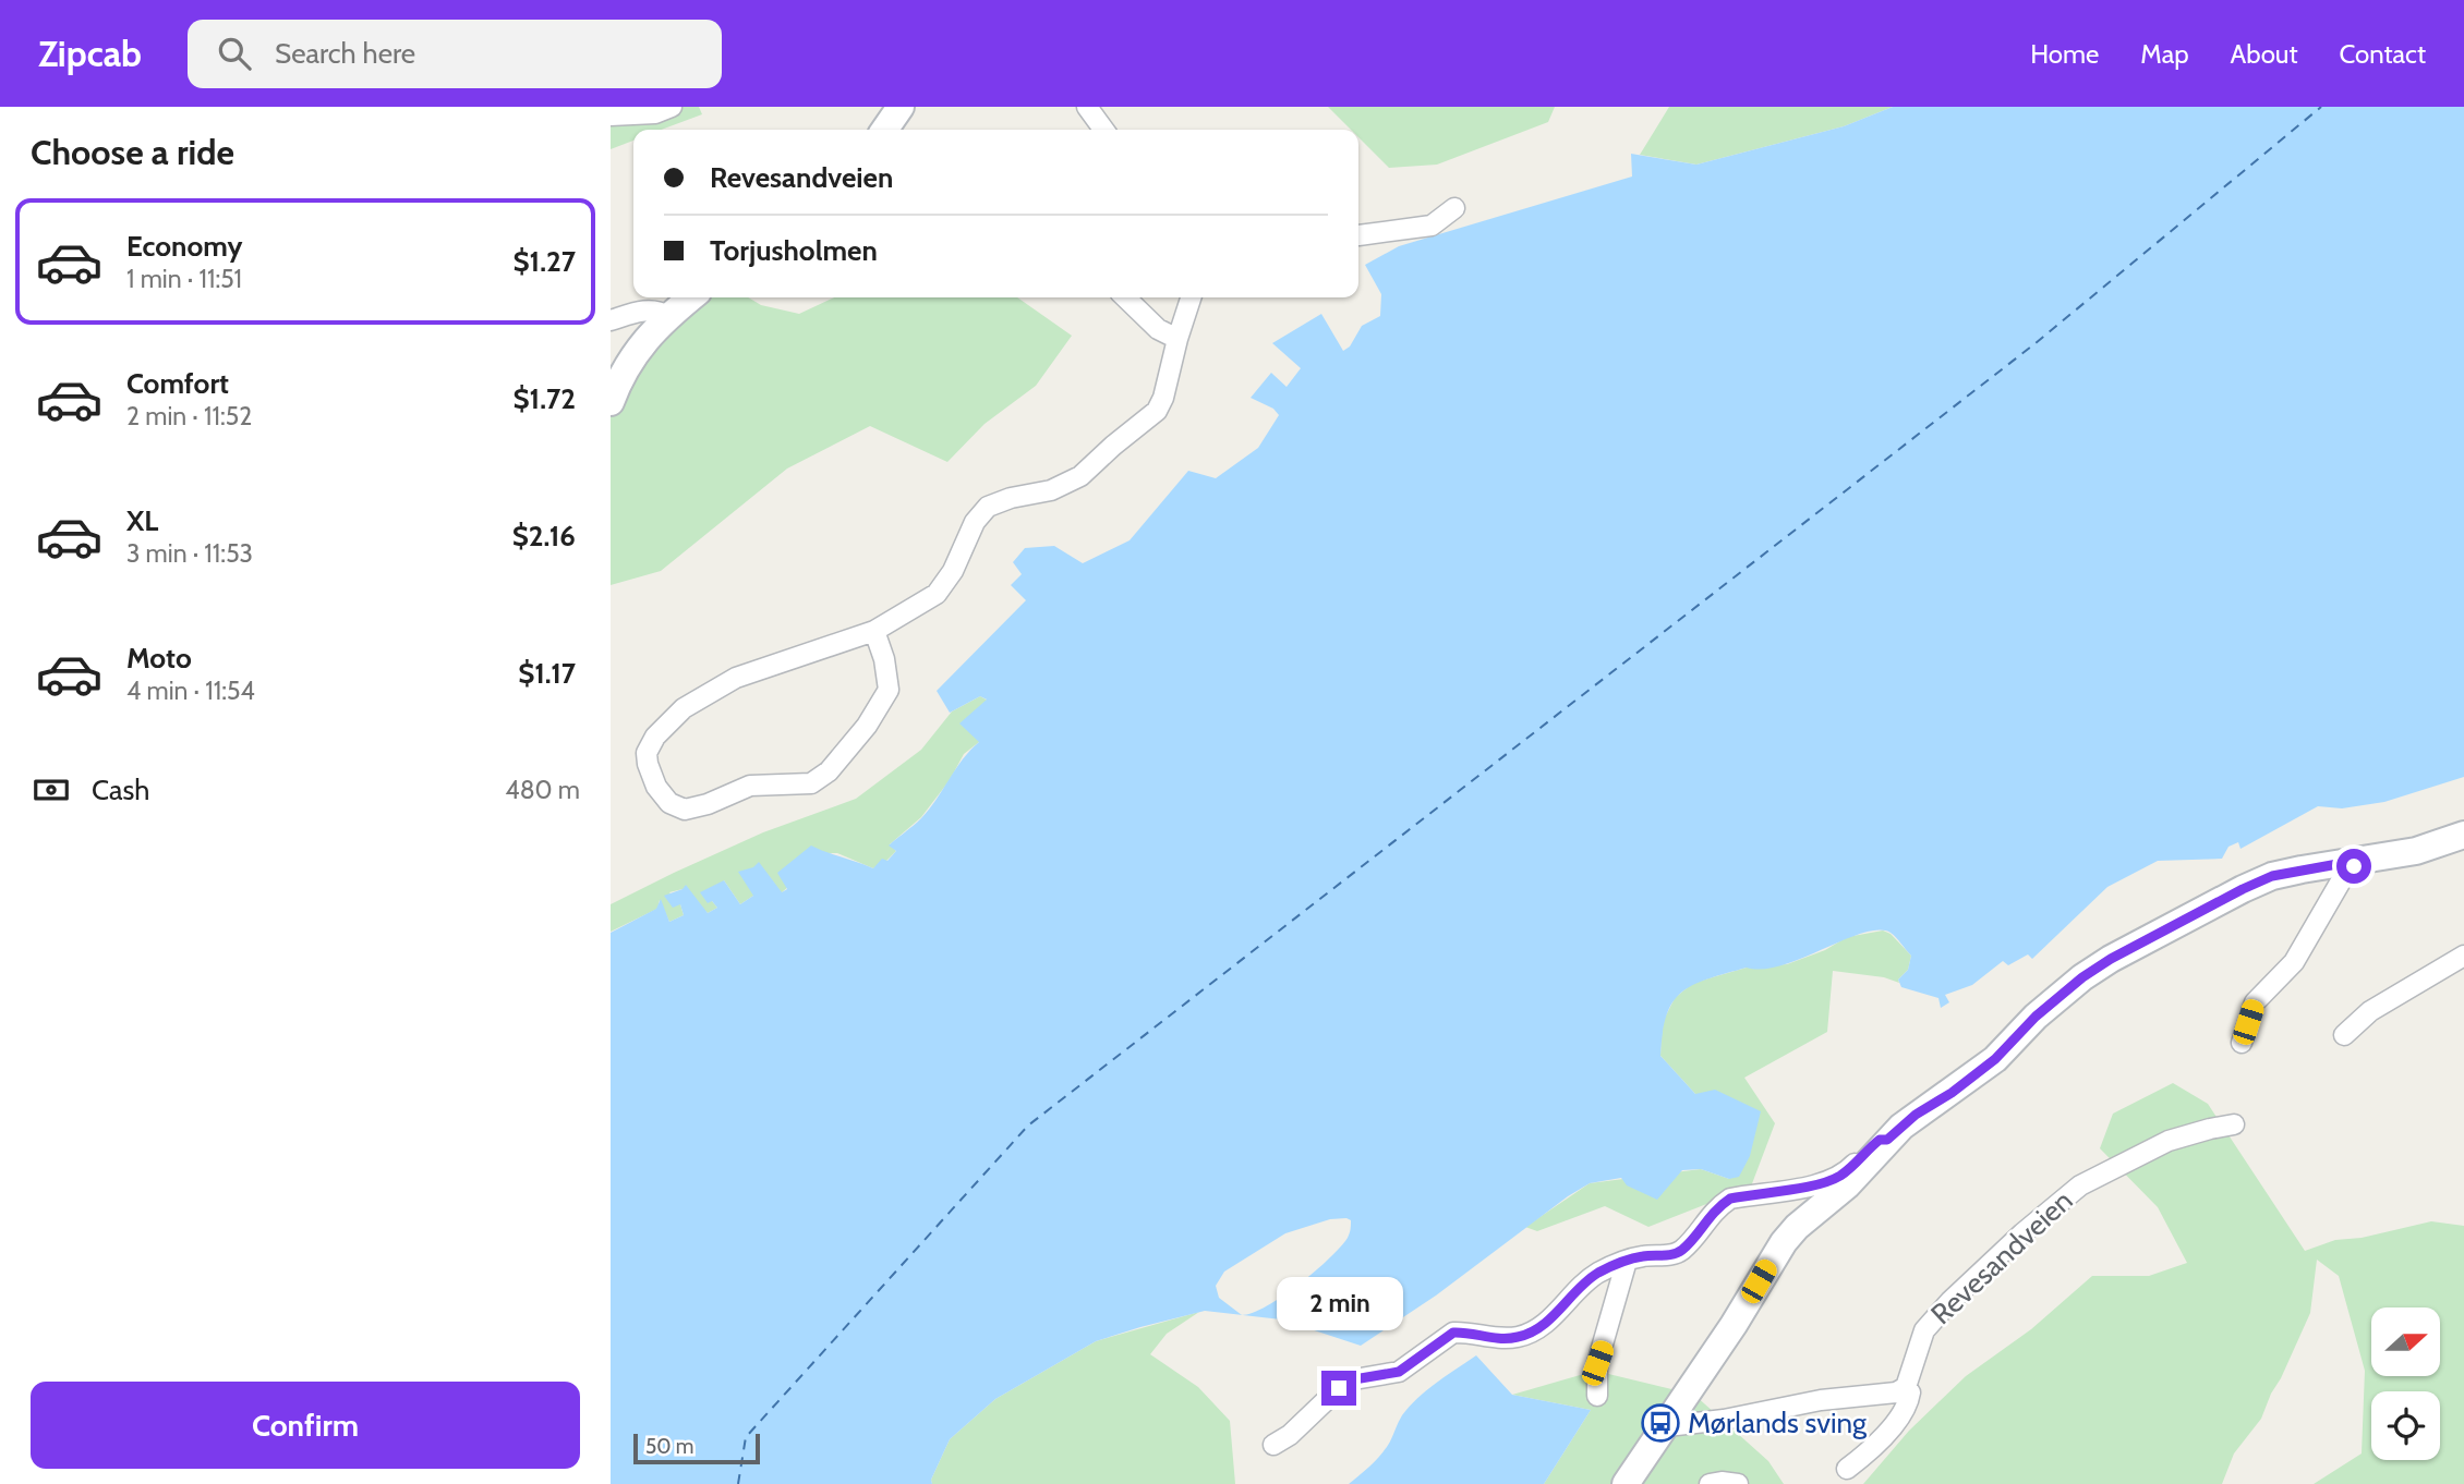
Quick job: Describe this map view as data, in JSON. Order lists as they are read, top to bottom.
{
  "streets": {
    "street": ["Revesandveien"]
  },
  "places": {
    "bus stop": ["Mørlands sving"]
  },
  "scale_bar": "50 m",
  "north": "right",
  "page": {
    "header": "Zipcab",
    "search": "Search here",
    "nav": [
      "Home",
      "Map",
      "About",
      "Contact"
    ],
    "heading": "Choose a ride",
    "banner": ["Revesandveien", "Torjusholmen"],
    "list": [
      {
        "name": "Economy",
        "note": "1 min · 11:51",
        "value": "$1.27"
      },
      {
        "name": "Comfort",
        "note": "2 min · 11:52",
        "value": "$1.72"
      },
      {
        "name": "XL",
        "note": "3 min · 11:53",
        "value": "$2.16"
      },
      {
        "name": "Moto",
        "note": "4 min · 11:54",
        "value": "$1.17"
      }
    ],
    "pay": ["Cash", "480 m"],
    "bubble": "2 min",
    "buttons": "Confirm",
    "scale": "50 m"
  }
}
